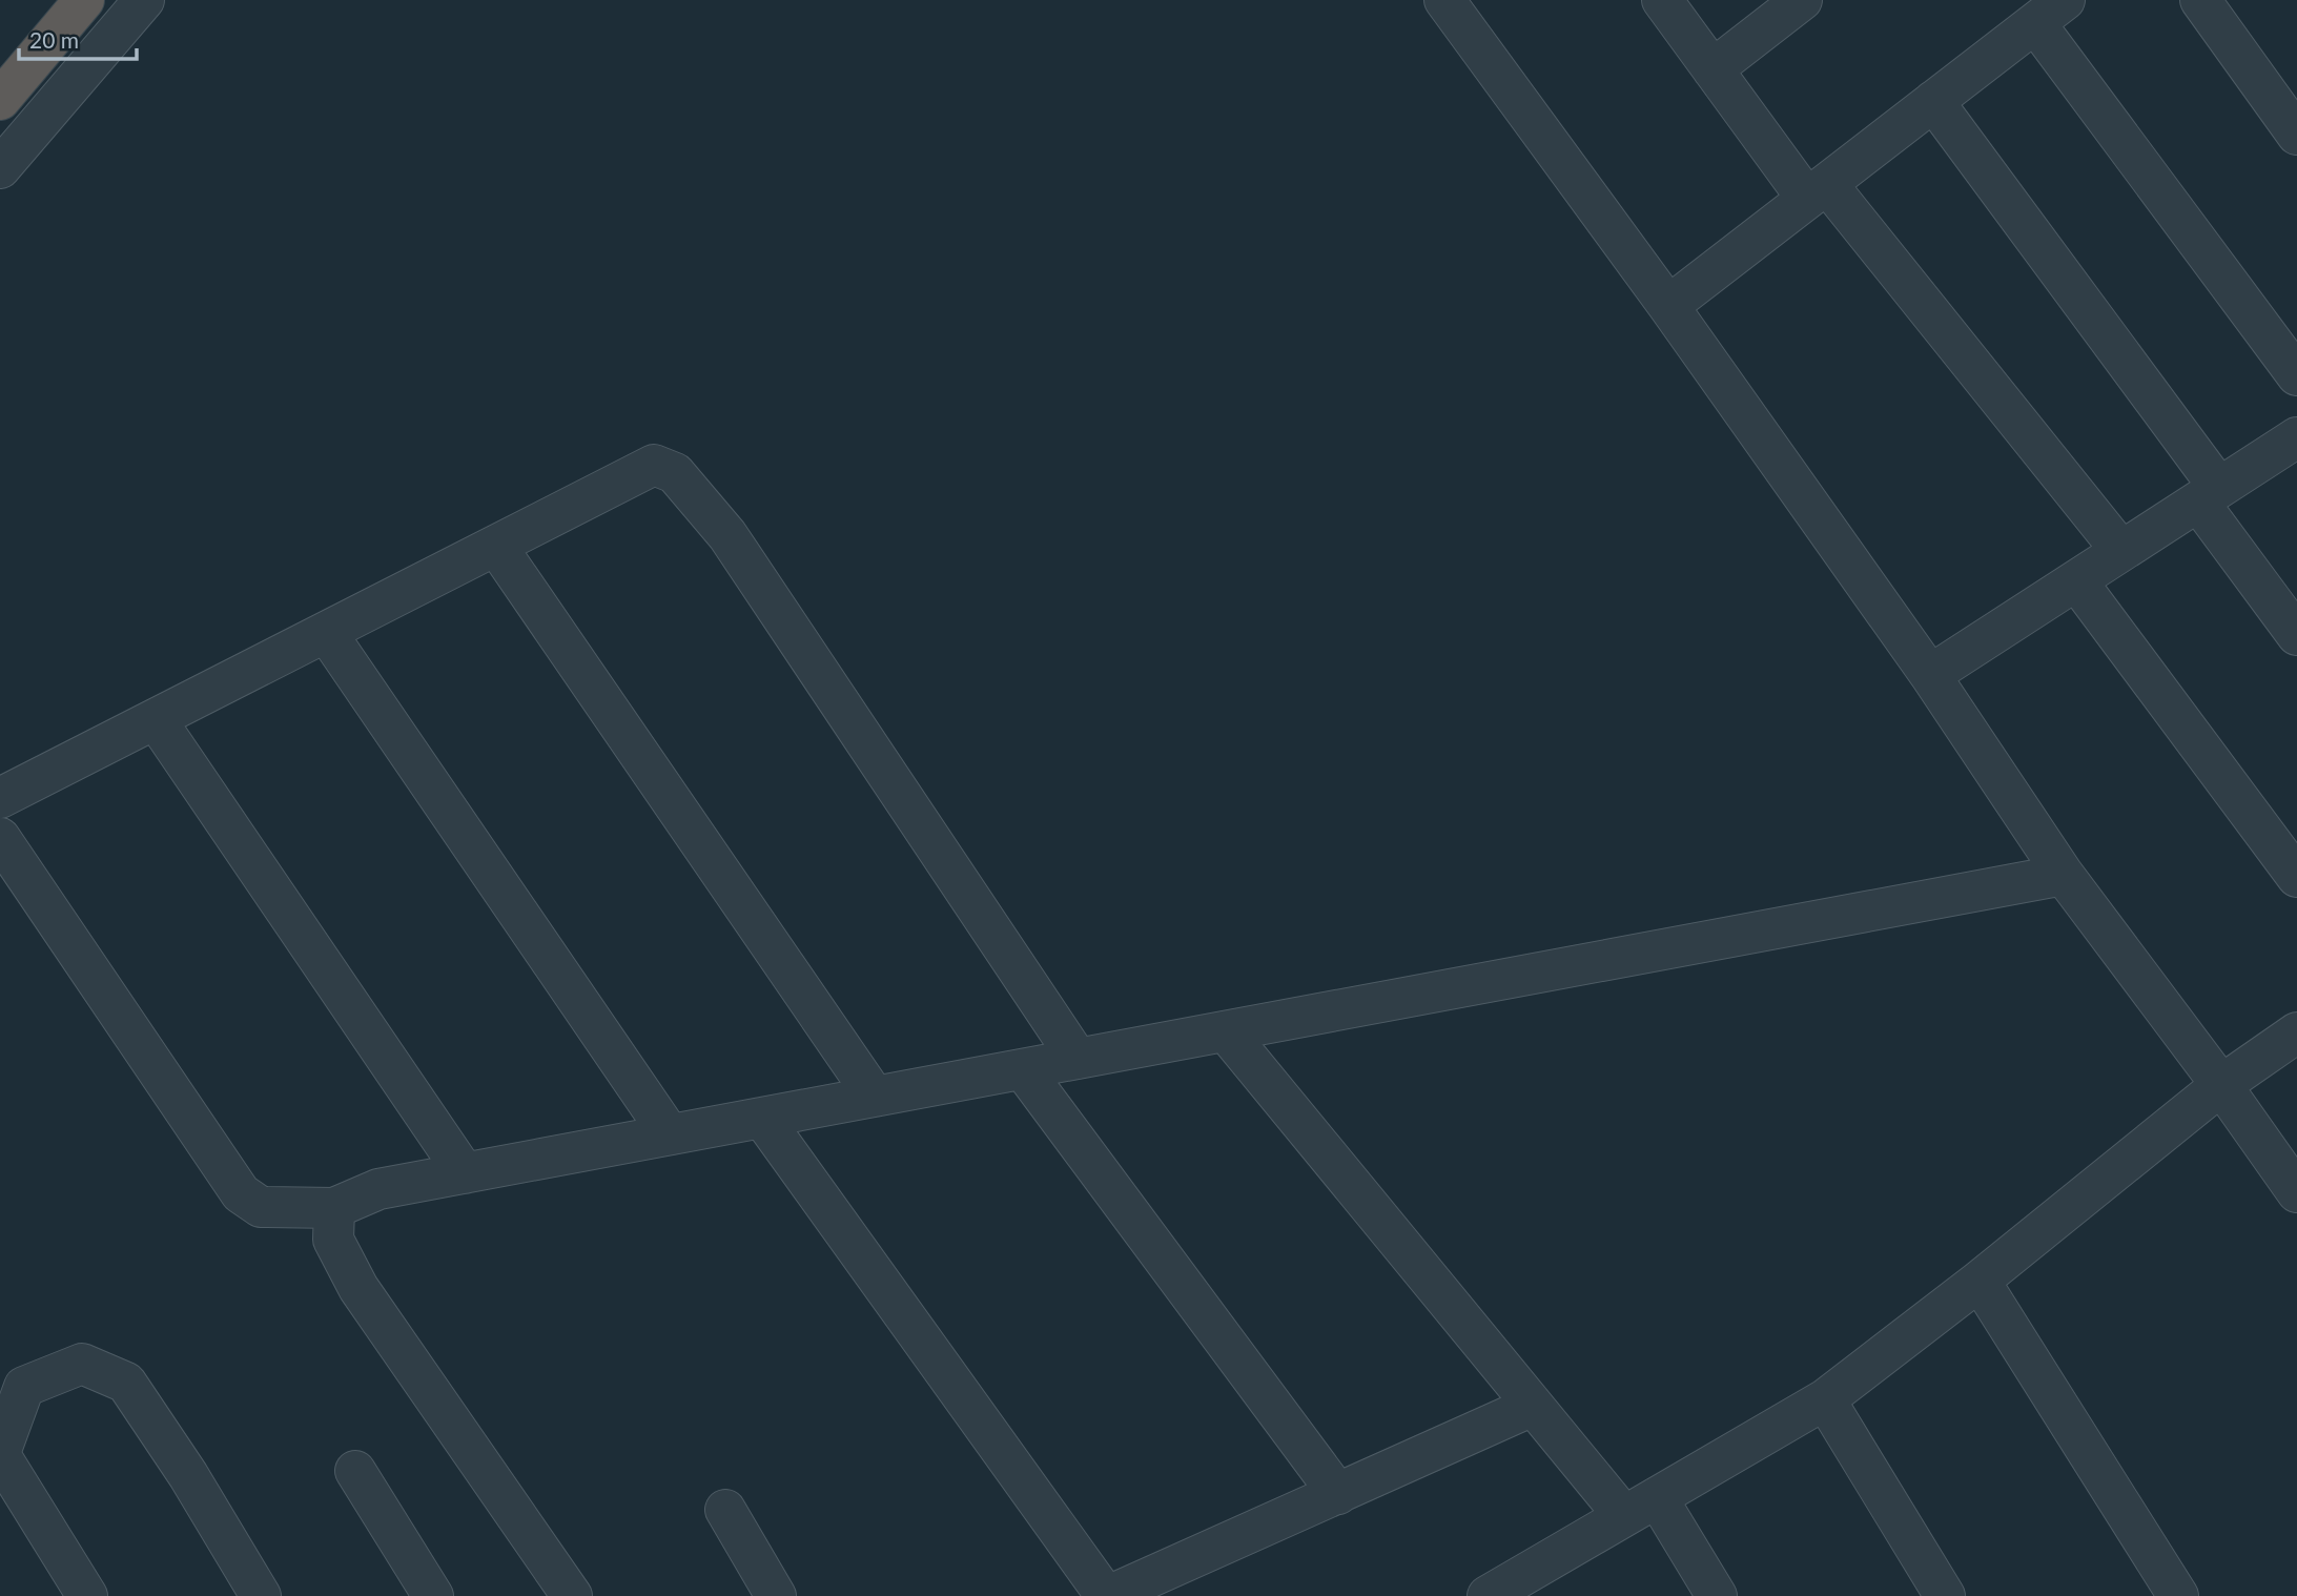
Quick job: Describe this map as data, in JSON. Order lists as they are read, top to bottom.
{
  "scale_bar": "20 m"
}
